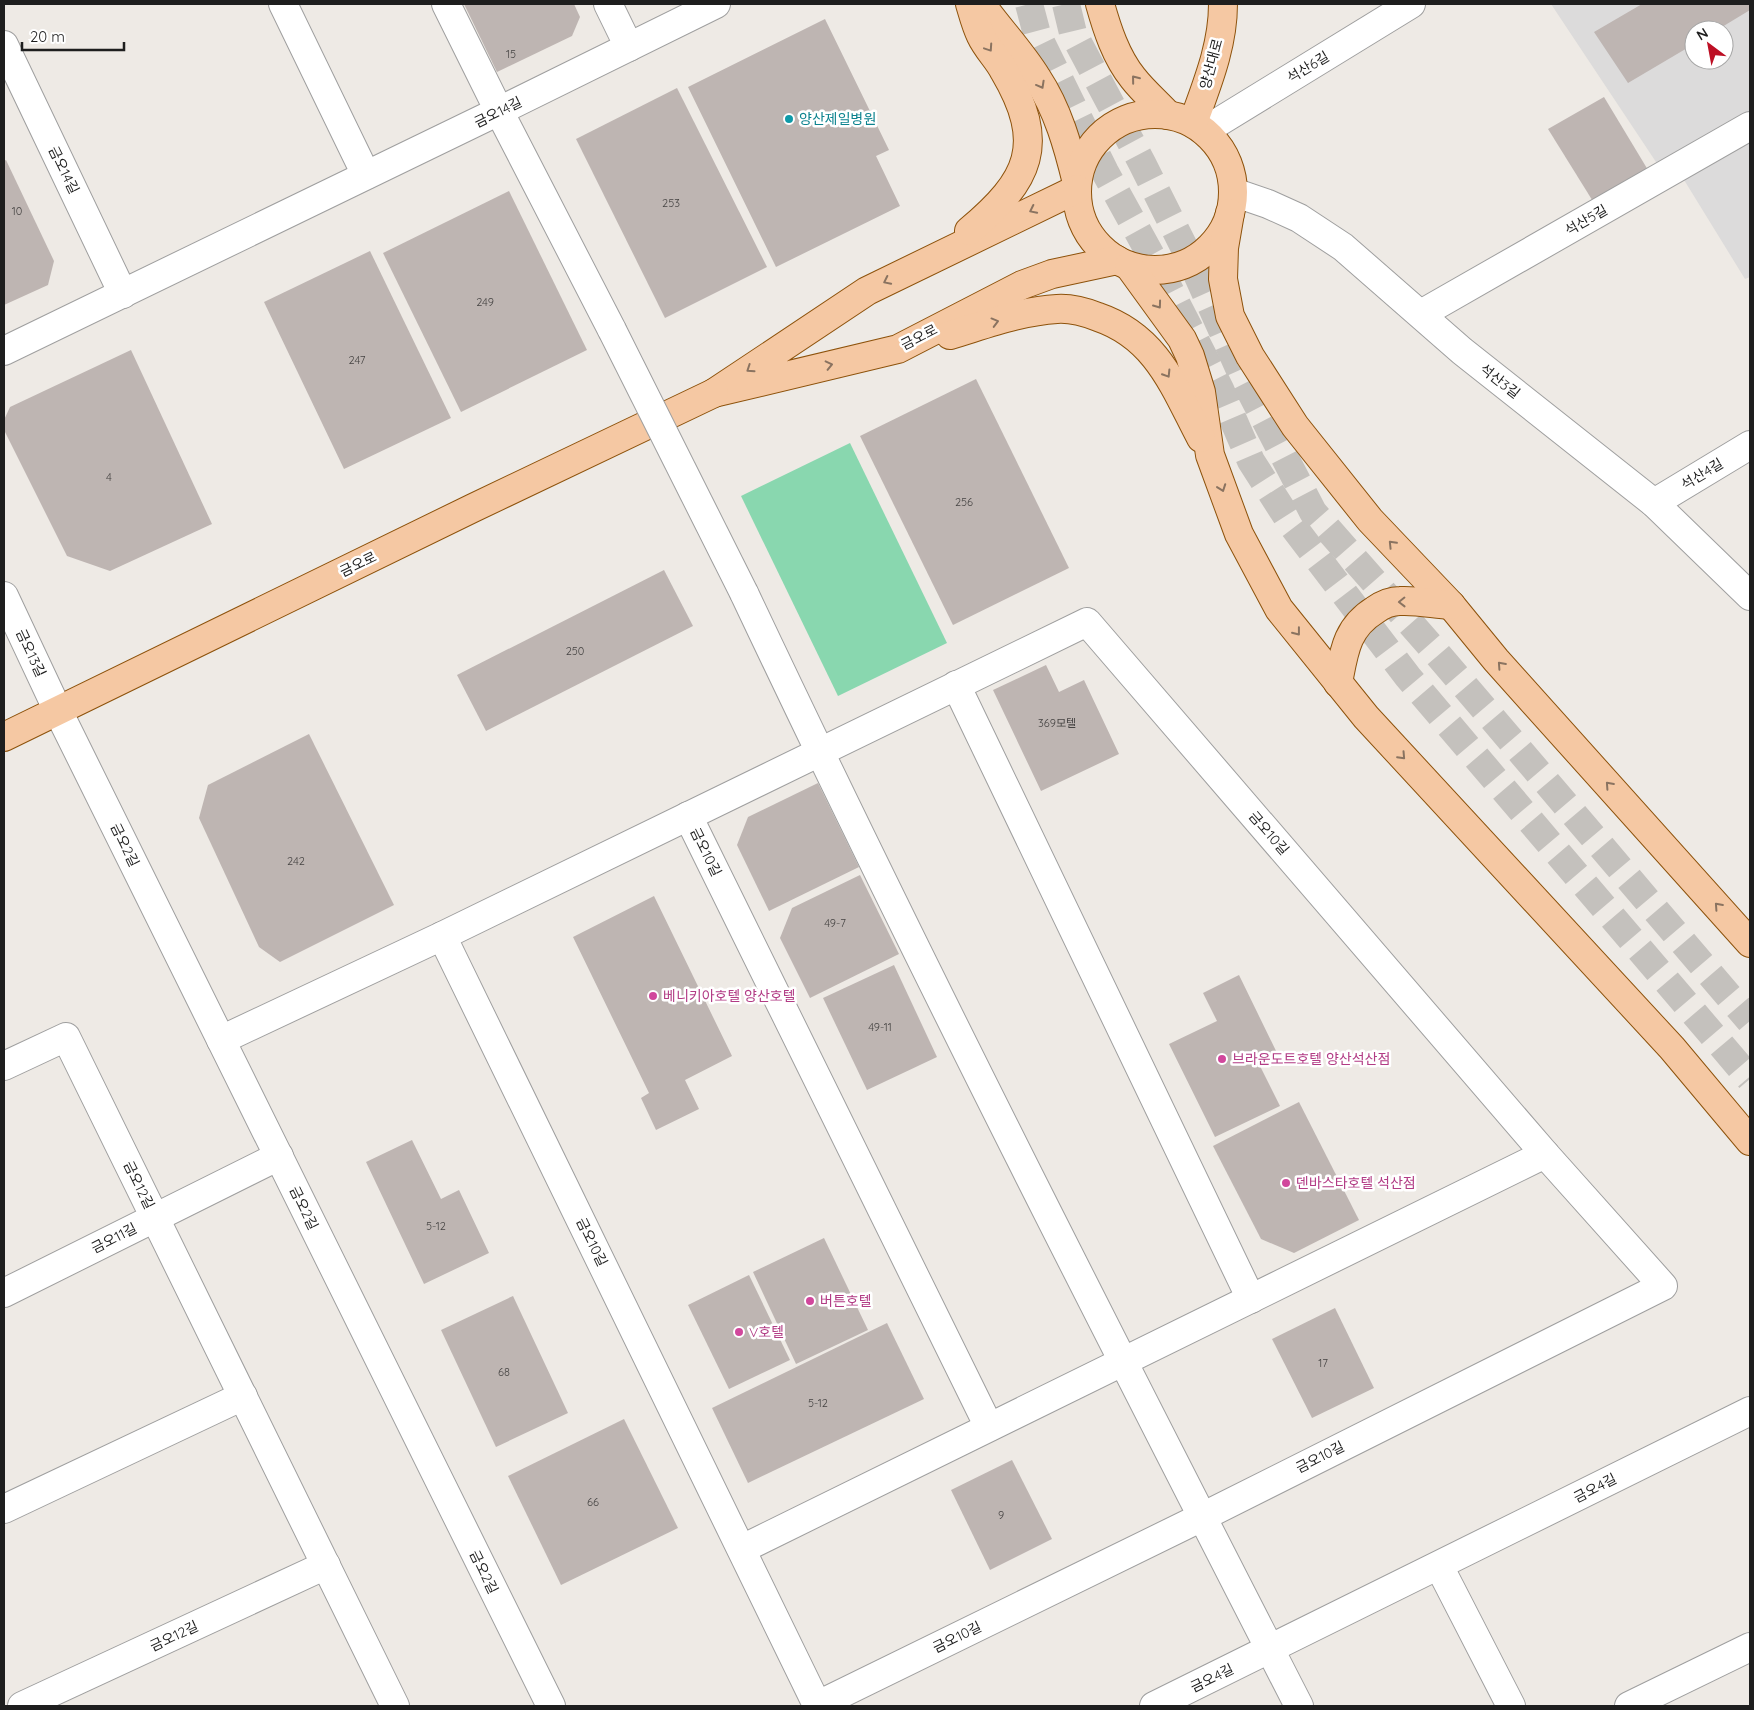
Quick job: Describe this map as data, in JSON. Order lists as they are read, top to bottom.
{
  "streets": {
    "main road": ["양산대로", "금오로"],
    "street": [
      "석산6길",
      "금오14길",
      "석산5길",
      "석산3길",
      "석산4길",
      "금오13길",
      "금오10길",
      "금오2길",
      "금오12길",
      "금오11길",
      "금오4길"
    ]
  },
  "crossings": [
    ["양산대로", "석산6길"],
    ["양산대로", "금오로"],
    ["양산대로", "석산3길"],
    ["석산6길", "금오로"],
    ["석산6길", "석산3길"],
    ["석산5길", "석산3길"],
    ["금오로", "석산3길"],
    ["금오로", "금오13길"],
    ["금오로", "금오2길"],
    ["석산3길", "석산4길"],
    ["금오13길", "금오2길"],
    ["금오10길", "금오2길"],
    ["금오2길", "금오11길"],
    ["금오12길", "금오11길"]
  ],
  "places": [
    "양산제일병원",
    "베니키아호텔 양산호텔",
    "브라운도트호텔 양산석산점",
    "덴바스타호텔 석산점",
    "버튼호텔",
    "V호텔"
  ],
  "house_numbers": [
    "15",
    "253",
    "10",
    "249",
    "247",
    "4",
    "256",
    "250",
    "369모텔",
    "242",
    "49-7",
    "49-11",
    "5-12",
    "17",
    "68",
    "5-12",
    "66",
    "9"
  ],
  "scale_bar": "20 m",
  "north": "top left"
}
